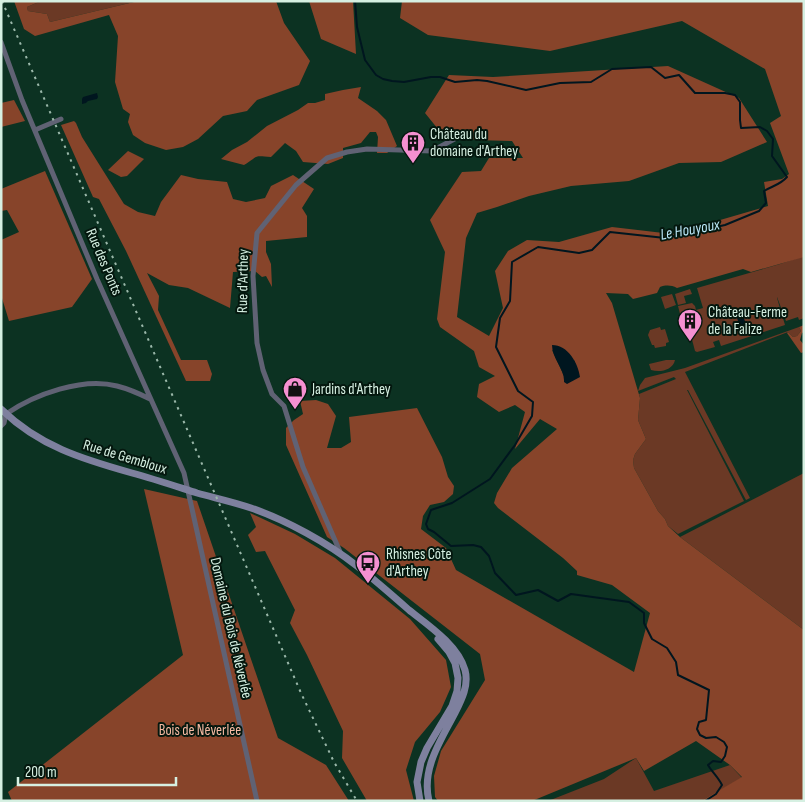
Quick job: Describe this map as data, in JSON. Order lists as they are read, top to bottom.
{
  "streets": {
    "main road": ["Rue de Gembloux"],
    "street": ["Rue des Ponts", "Rue d'Arthey", "Domaine du Bois de Néverlée"]
  },
  "crossings": [
    ["Rue des Ponts", "Rue de Gembloux"],
    ["Rue des Ponts", "Domaine du Bois de Néverlée"],
    ["Rue d'Arthey", "Rue de Gembloux"],
    ["Rue de Gembloux", "Domaine du Bois de Néverlée"]
  ],
  "water": ["Le Houyoux"],
  "parks": ["Bois de Néverlée"],
  "places": {
    "building": ["Château du domaine d'Arthey", "Château-Ferme de la Falize"],
    "shop": ["Jardins d'Arthey"],
    "bus stop": ["Rhisnes Côte d'Arthey"]
  },
  "scale_bar": "200 m"
}
